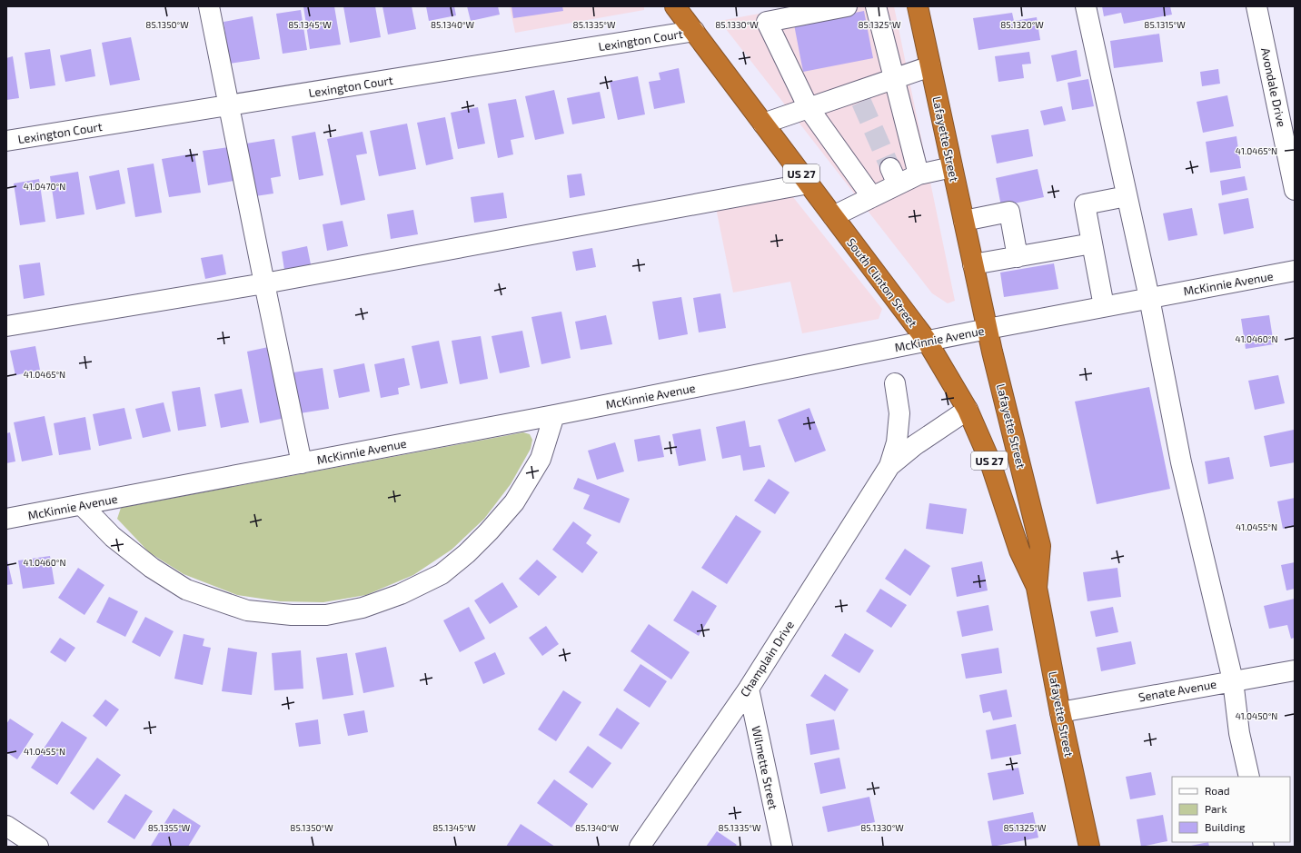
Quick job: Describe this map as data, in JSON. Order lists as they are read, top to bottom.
{
  "streets": {
    "highway": ["Lafayette Street", "US 27", "South Clinton Street"],
    "street": [
      "Lexington Court",
      "Avondale Drive",
      "McKinnie Avenue",
      "Champlain Drive",
      "Senate Avenue",
      "Wilmette Street"
    ]
  },
  "crossings": [
    ["Lexington Court", "South Clinton Street"],
    ["Lafayette Street", "South Clinton Street"],
    ["Lafayette Street", "McKinnie Avenue"],
    ["Lafayette Street", "Senate Avenue"],
    ["South Clinton Street", "McKinnie Avenue"],
    ["South Clinton Street", "Champlain Drive"],
    ["Champlain Drive", "Wilmette Street"]
  ],
  "legend": ["Road", "Park", "Building"],
  "coordinates": [
    "85.1350°W",
    "85.1345°W",
    "85.1340°W",
    "85.1335°W",
    "85.1330°W",
    "85.1325°W",
    "85.1320°W",
    "85.1315°W",
    "41.0465°N",
    "41.0470°N",
    "41.0460°N",
    "41.0455°N",
    "41.0450°N",
    "85.1355°W"
  ]
}
